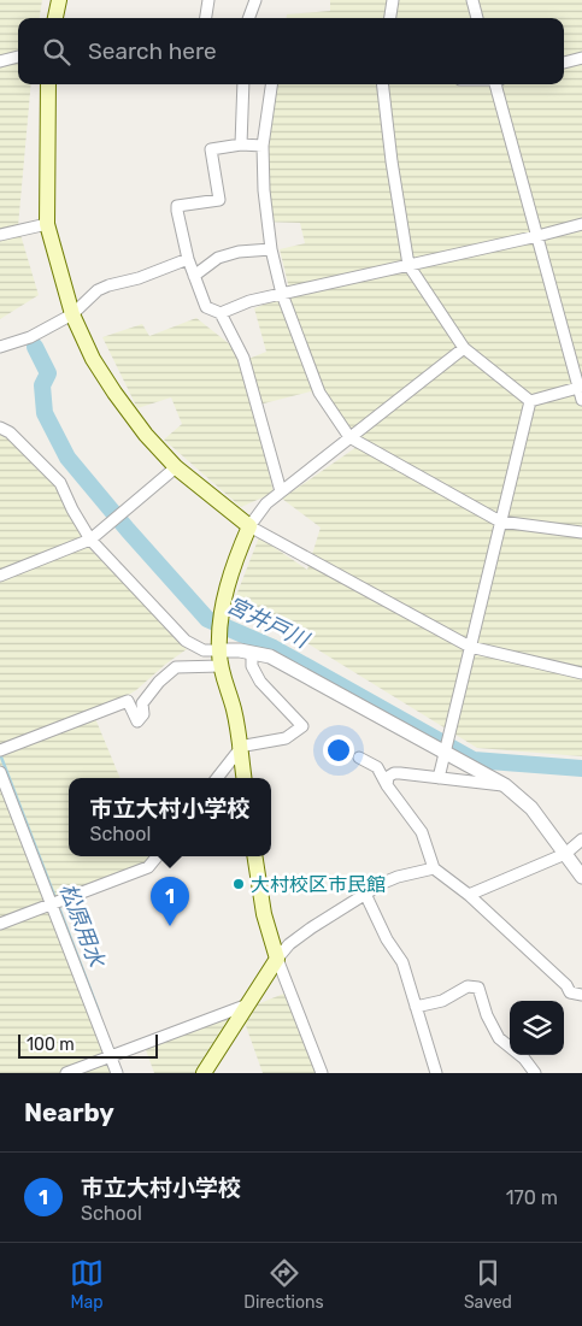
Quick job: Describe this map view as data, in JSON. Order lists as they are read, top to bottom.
{
  "water": ["宮井戸川", "松原用水"],
  "places": ["大村校区市民館"],
  "scale_bar": "100 m",
  "page": {
    "search": "Search here",
    "popup": ["市立大村小学校", "School"],
    "pins": "1",
    "scale": "100 m",
    "heading": "Nearby",
    "list": [
      {
        "mark": "1",
        "name": "市立大村小学校",
        "note": "School",
        "value": "170 m"
      }
    ],
    "nav": ["Map", "Directions", "Saved"]
  }
}
